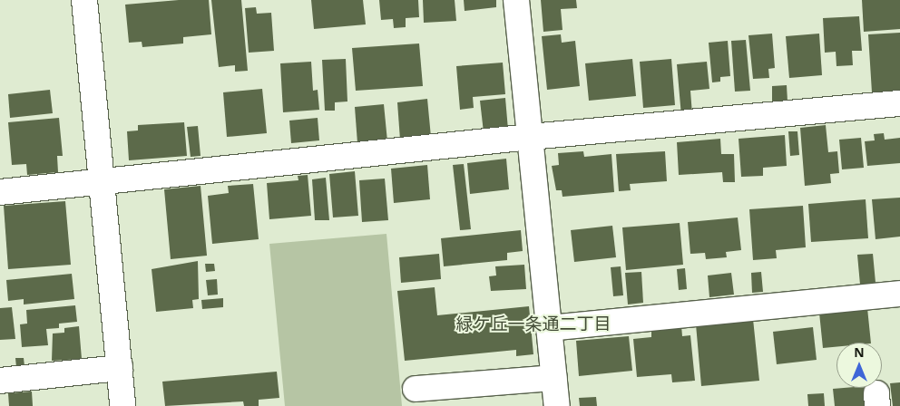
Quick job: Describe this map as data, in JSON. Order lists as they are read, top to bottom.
{
  "districts": ["緑ケ丘一条通二丁目"],
  "north": "top"
}
